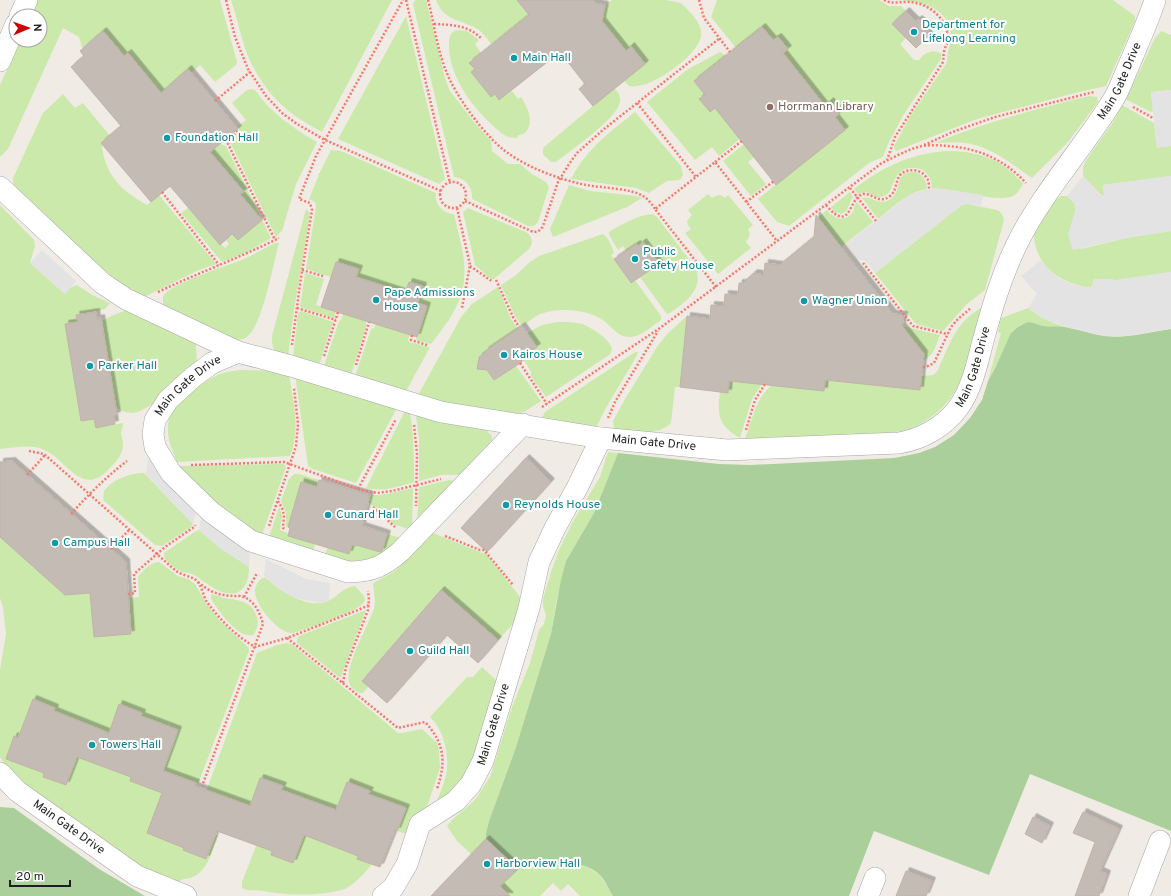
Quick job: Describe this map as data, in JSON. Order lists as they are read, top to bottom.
{
  "streets": {
    "street": ["Main Gate Drive"]
  },
  "places": [
    "Department for Lifelong Learning",
    "Main Hall",
    "Horrmann Library",
    "Foundation Hall",
    "Public Safety House",
    "Pape Admissions House",
    "Wagner Union",
    "Kairos House",
    "Parker Hall",
    "Reynolds House",
    "Cunard Hall",
    "Campus Hall",
    "Guild Hall",
    "Towers Hall",
    "Harborview Hall"
  ],
  "scale_bar": "20 m",
  "north": "right"
}
